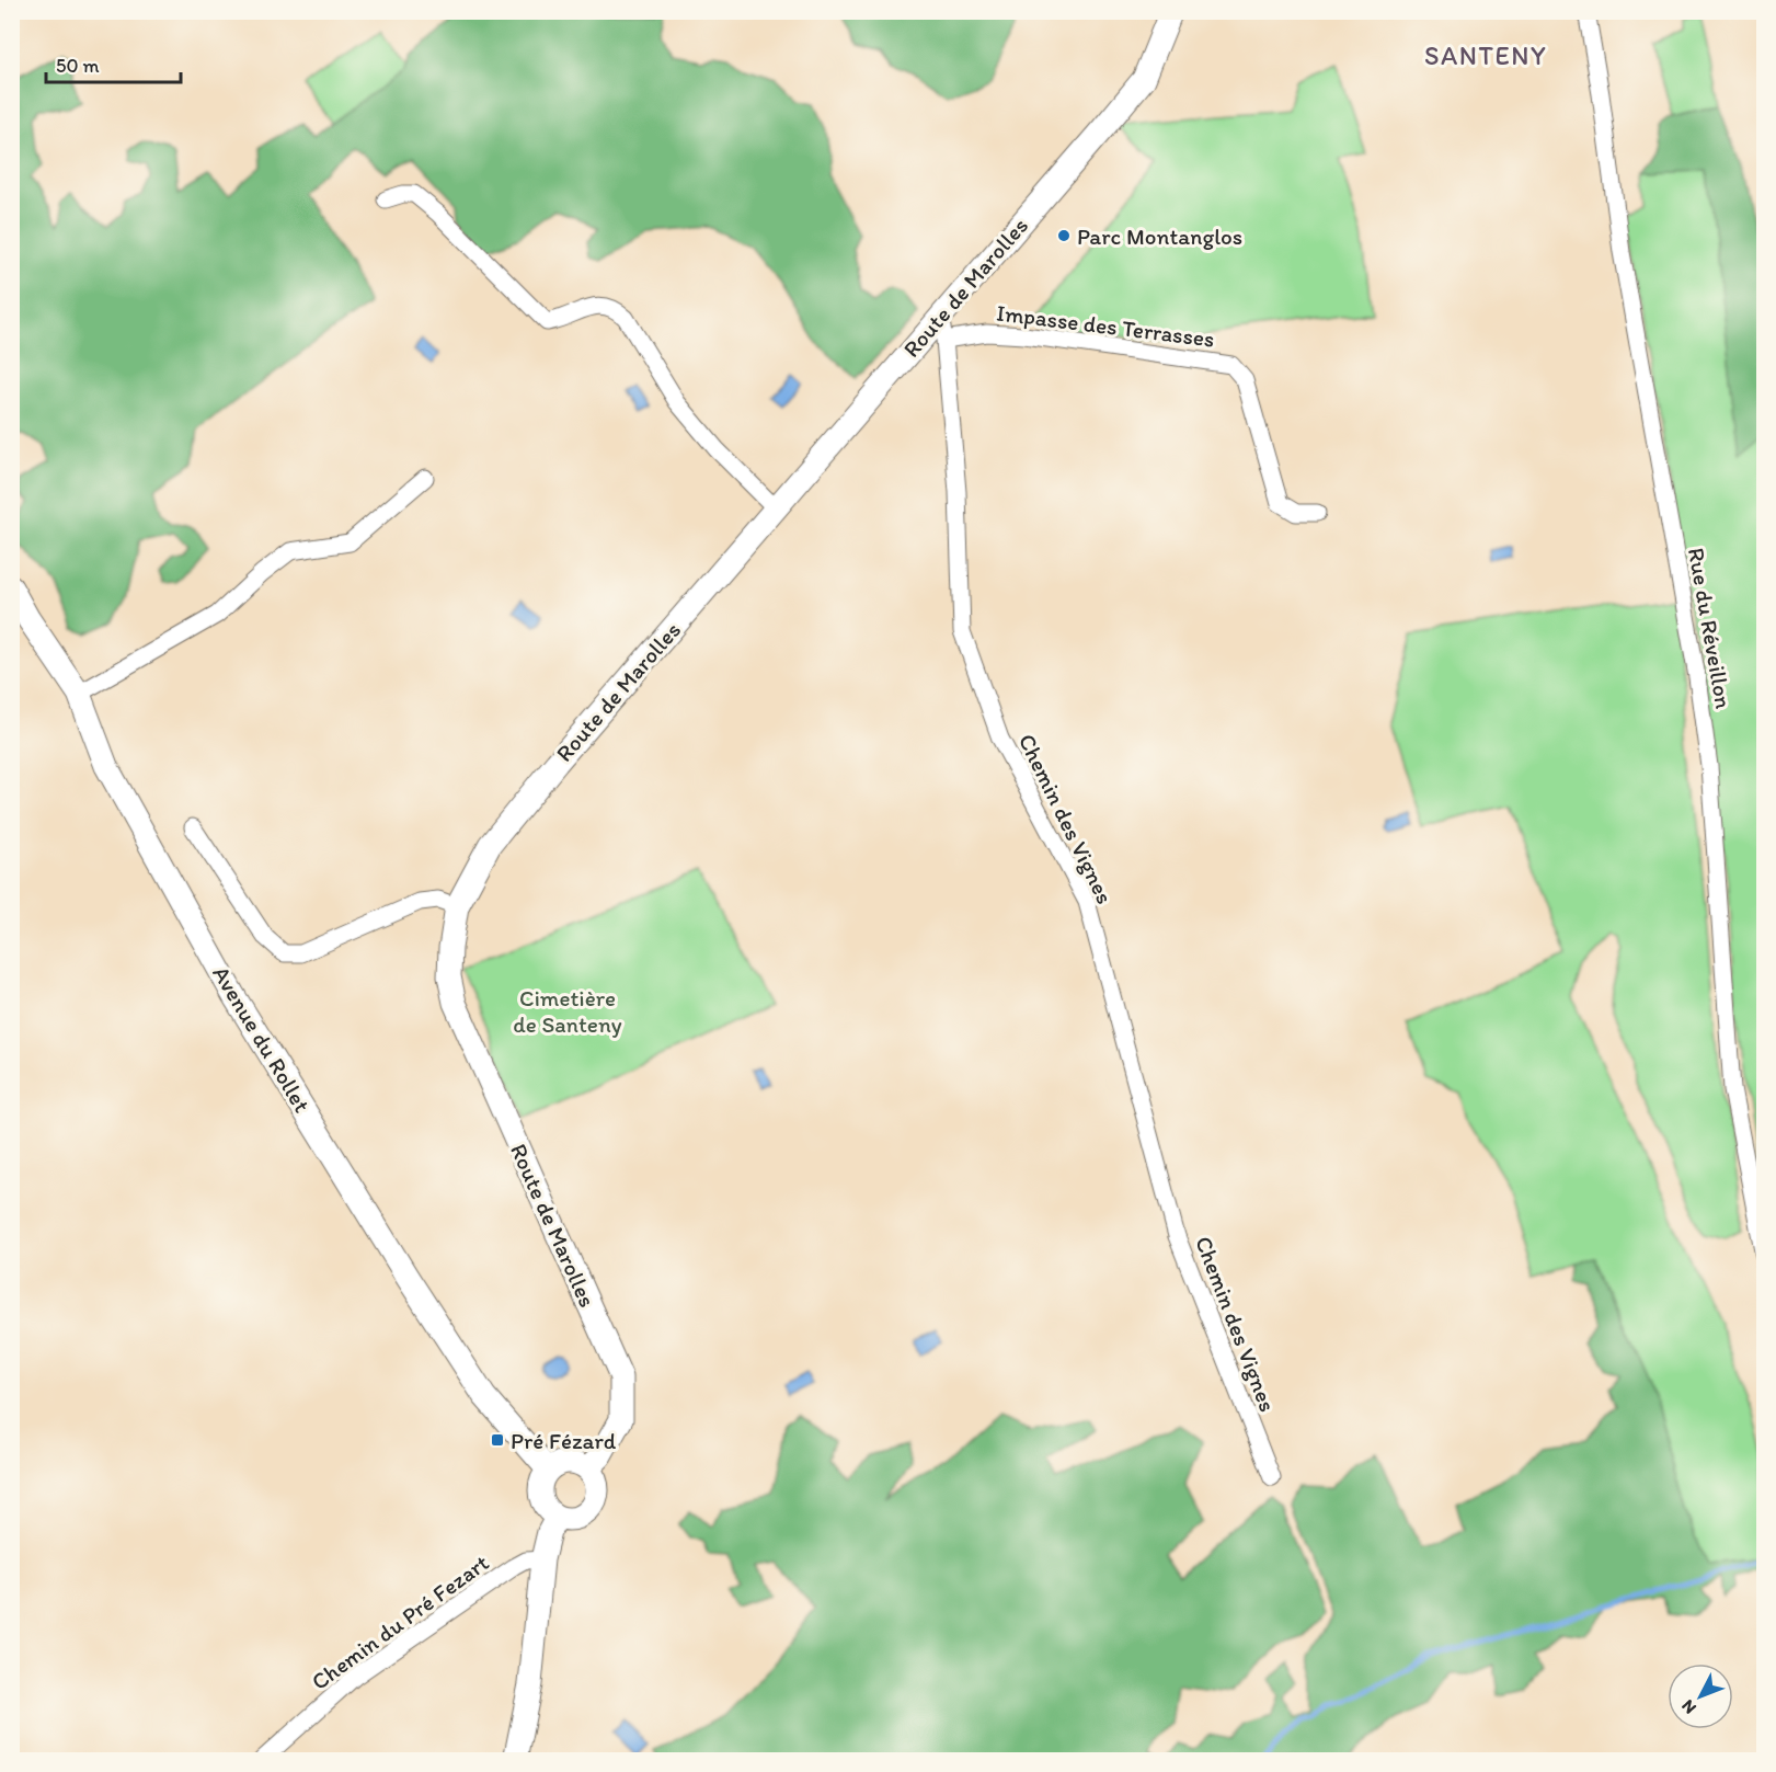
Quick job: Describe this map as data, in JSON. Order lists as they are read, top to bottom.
{
  "streets": {
    "street": [
      "Route de Marolles",
      "Impasse des Terrasses",
      "Rue du Réveillon",
      "Chemin des Vignes",
      "Avenue du Rollet",
      "Chemin du Pré Fezart"
    ]
  },
  "crossings": [
    ["Route de Marolles", "Chemin des Vignes"],
    ["Route de Marolles", "Avenue du Rollet"],
    ["Impasse des Terrasses", "Chemin des Vignes"]
  ],
  "districts": ["SANTENY"],
  "parks": ["Cimetière de Santeny"],
  "places": {
    "other": ["Parc Montanglos"],
    "transit": ["Pré Fézard"]
  },
  "scale_bar": "50 m",
  "north": "bottom left"
}
